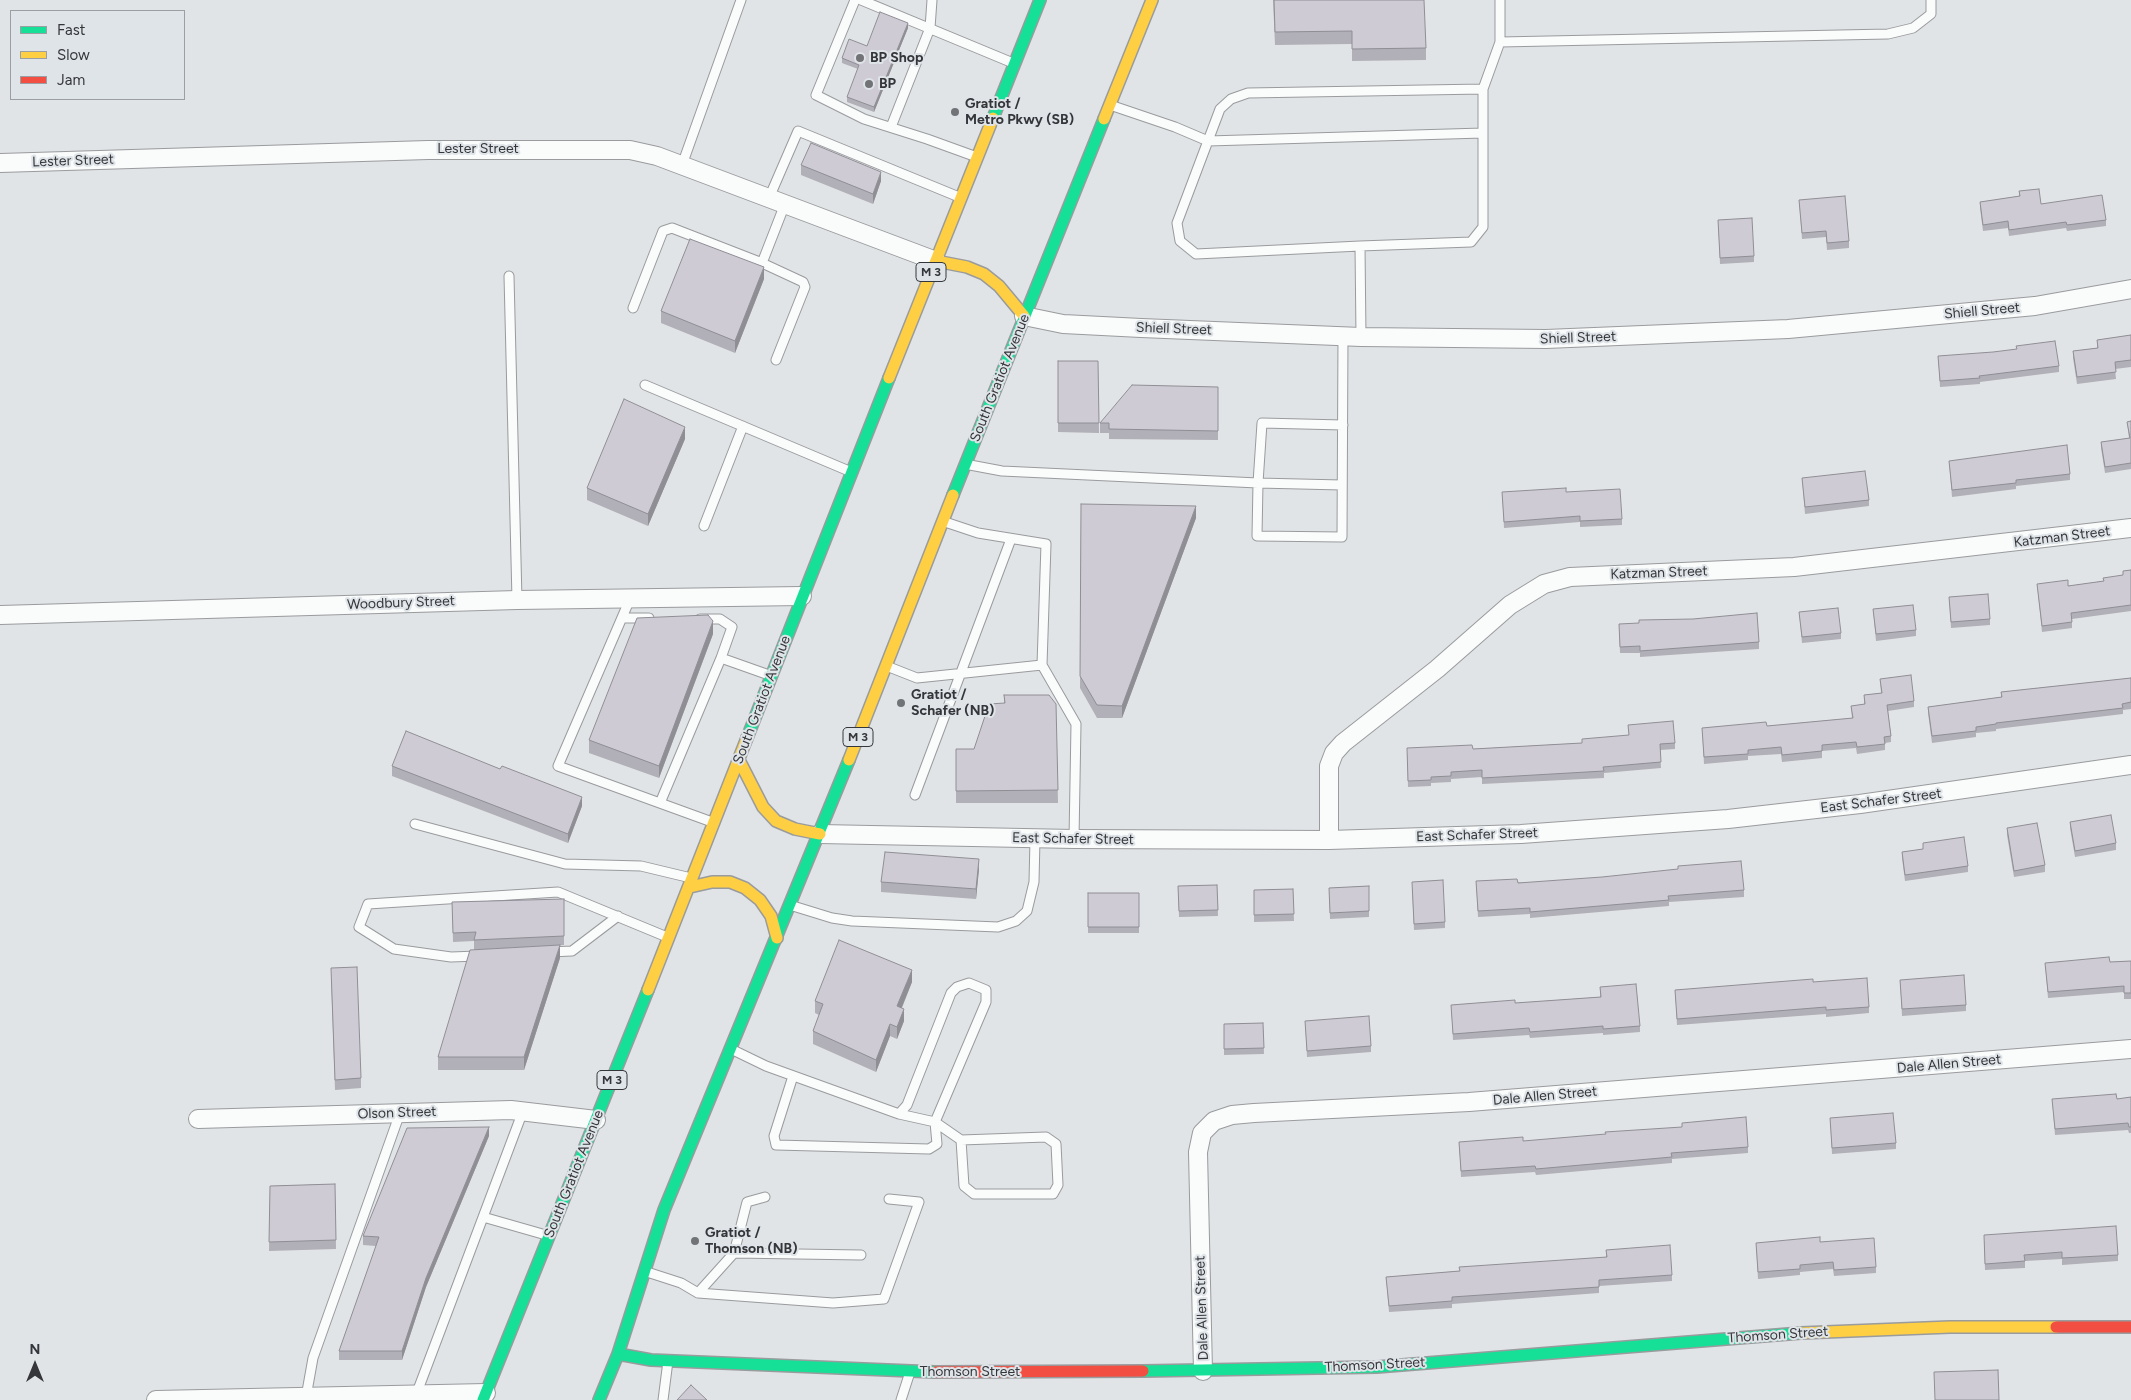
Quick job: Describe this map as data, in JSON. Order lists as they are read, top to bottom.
{
  "streets": {
    "main road": ["M 3", "South Gratiot Avenue", "Thomson Street"],
    "street": [
      "Lester Street",
      "Shiell Street",
      "Katzman Street",
      "Woodbury Street",
      "East Schafer Street",
      "Dale Allen Street",
      "Olson Street"
    ]
  },
  "crossings": [
    ["Lester Street", "South Gratiot Avenue"],
    ["Shiell Street", "South Gratiot Avenue"],
    ["South Gratiot Avenue", "Woodbury Street"],
    ["South Gratiot Avenue", "East Schafer Street"],
    ["South Gratiot Avenue", "Olson Street"],
    ["South Gratiot Avenue", "Thomson Street"],
    ["Katzman Street", "East Schafer Street"],
    ["Dale Allen Street", "Thomson Street"]
  ],
  "places": [
    "BP Shop",
    "BP",
    "Gratiot / Metro Pkwy (SB)",
    "Gratiot / Schafer (NB)",
    "Gratiot / Thomson (NB)"
  ],
  "legend": ["Fast", "Slow", "Jam"],
  "north": "top"
}
